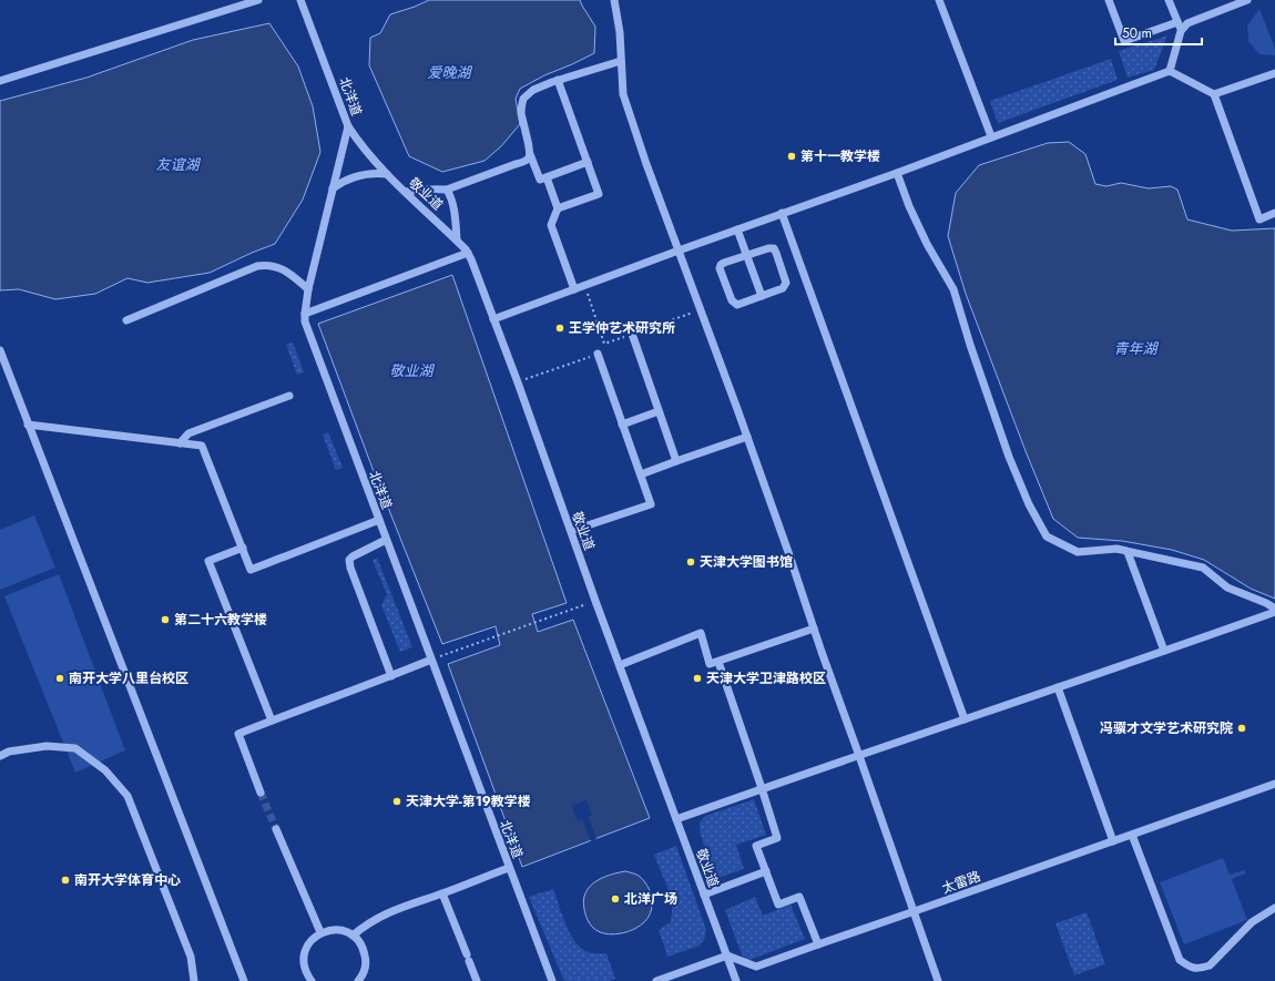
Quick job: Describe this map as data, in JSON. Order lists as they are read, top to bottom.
{
  "streets": {
    "street": ["北洋道", "敬业道", "太雷路"]
  },
  "crossings": [
    ["北洋道", "敬业道"],
    ["敬业道", "太雷路"]
  ],
  "water": [
    "爱晚湖",
    "友谊湖",
    "青年湖",
    "敬业湖"
  ],
  "places": [
    "第十一教学楼",
    "王学仲艺术研究所",
    "天津大学图书馆",
    "第二十六教学楼",
    "南开大学八里台校区",
    "天津大学卫津路校区",
    "冯骥才文学艺术研究院",
    "天津大学-第19教学楼",
    "南开大学体育中心",
    "北洋广场"
  ],
  "scale_bar": "50 m"
}
